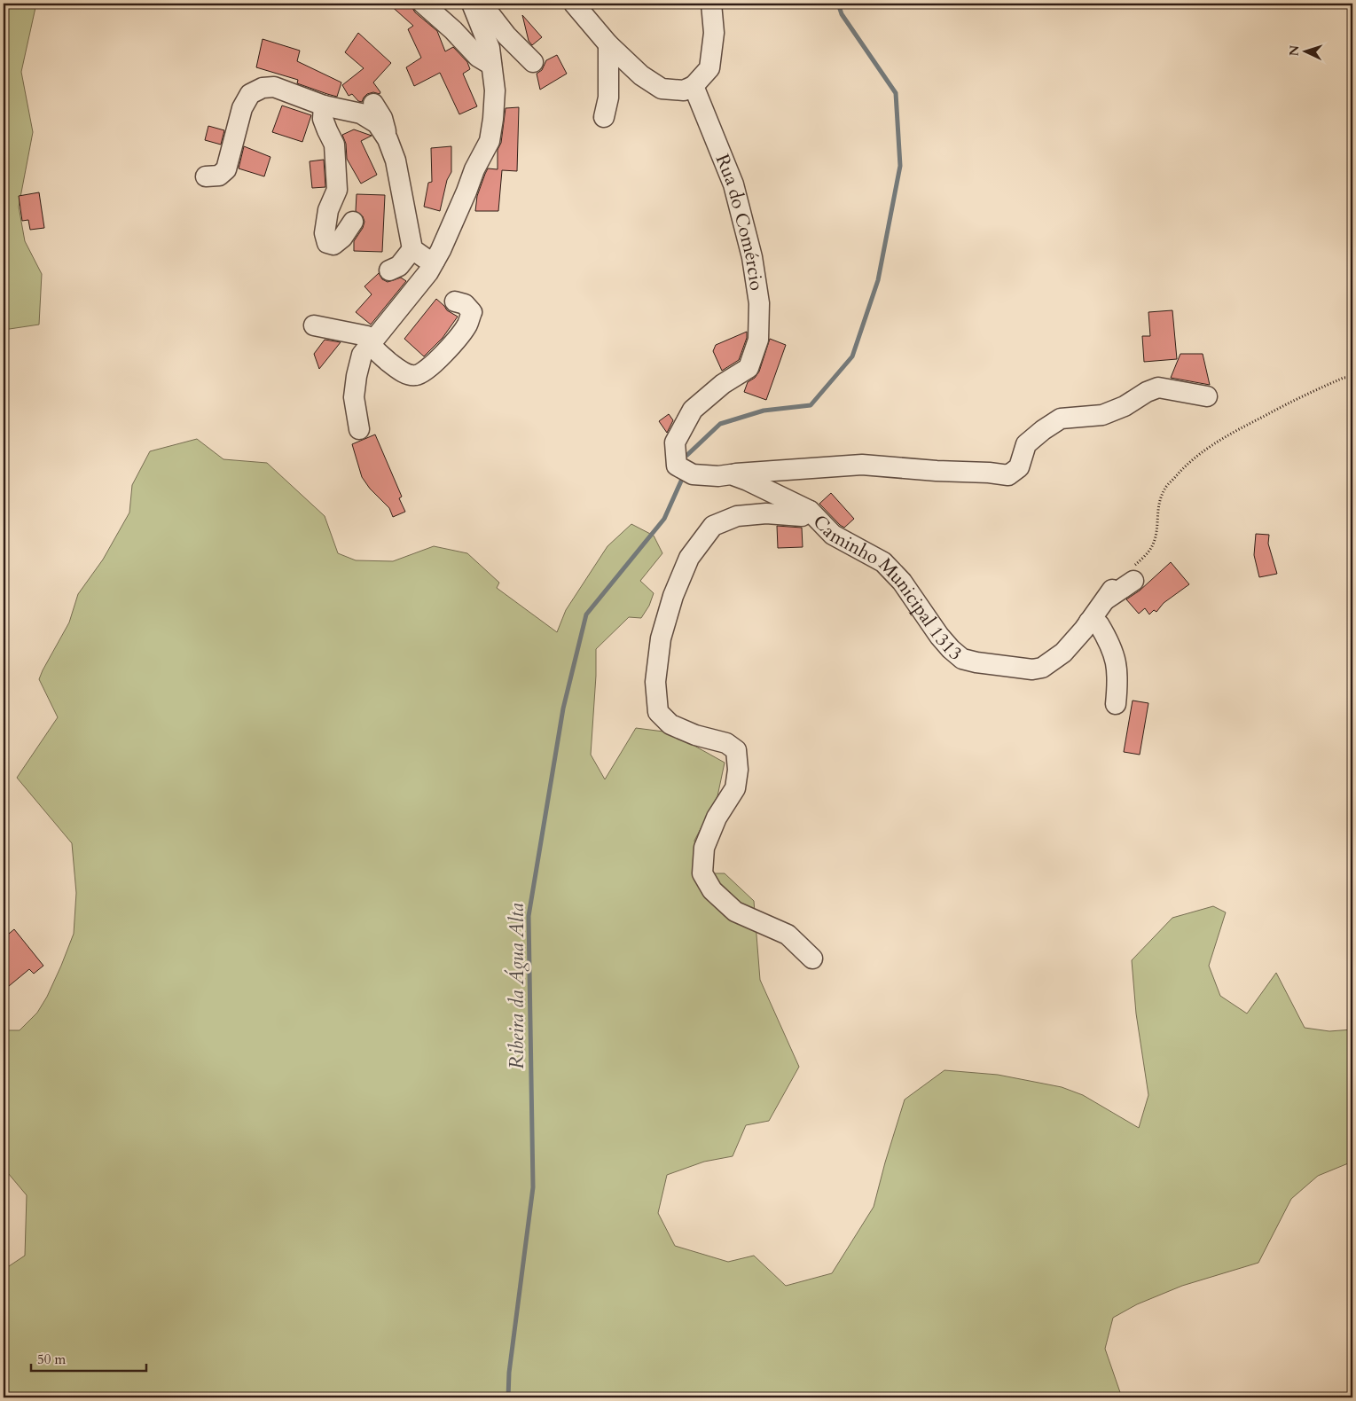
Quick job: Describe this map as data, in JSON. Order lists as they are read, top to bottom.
{
  "streets": {
    "street": ["Rua do Comércio", "Caminho Municipal 1313"]
  },
  "crossings": [
    ["Rua do Comércio", "Caminho Municipal 1313"]
  ],
  "water": ["Ribeira da Água Alta"],
  "scale_bar": "50 m",
  "north": "left"
}
